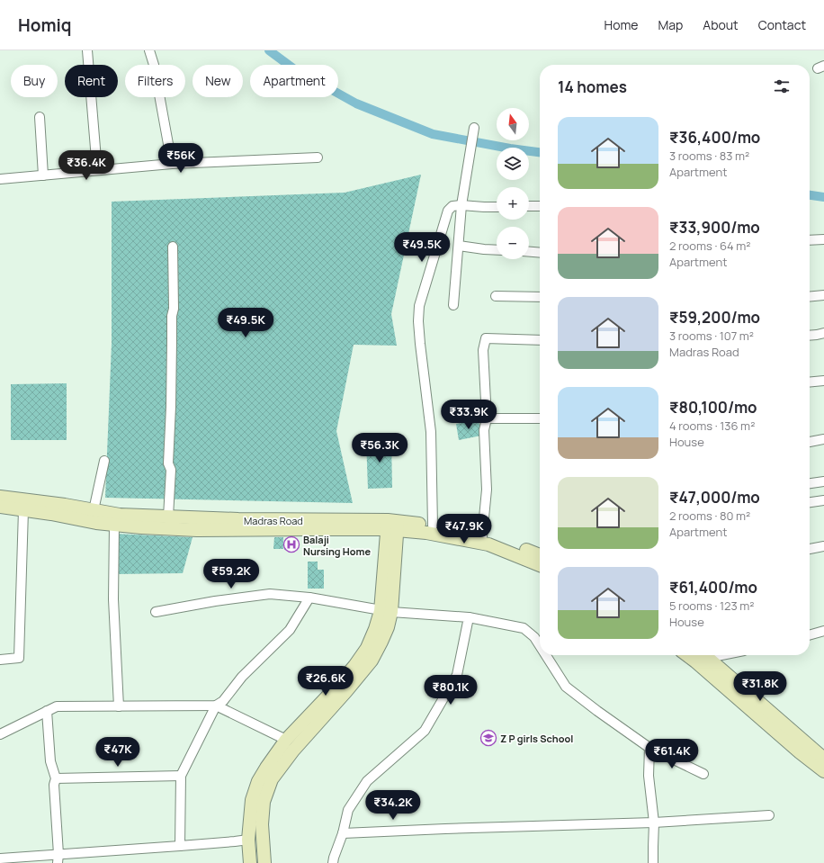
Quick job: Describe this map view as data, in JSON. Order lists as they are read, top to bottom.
{
  "streets": {
    "main road": ["Madras Road"]
  },
  "places": {
    "hospital": ["Balaji Nursing Home"],
    "school or university": ["Z P girls School"]
  },
  "north": "top",
  "page": {
    "header": "Homiq",
    "nav": [
      "Home",
      "Map",
      "About",
      "Contact"
    ],
    "chip": [
      "Buy",
      "Rent",
      "Filters",
      "New",
      "Apartment"
    ],
    "heading": "14 homes",
    "map_buttons": ["+", "−"],
    "list": [
      {
        "name": "₹36,400/mo",
        "note": "3 rooms · 83 m² · Apartment"
      },
      {
        "name": "₹33,900/mo",
        "note": "2 rooms · 64 m² · Apartment"
      },
      {
        "name": "₹59,200/mo",
        "note": "3 rooms · 107 m² · Madras Road"
      },
      {
        "name": "₹80,100/mo",
        "note": "4 rooms · 136 m² · House"
      },
      {
        "name": "₹47,000/mo",
        "note": "2 rooms · 80 m² · Apartment"
      },
      {
        "name": "₹61,400/mo",
        "note": "5 rooms · 123 m² · House"
      }
    ],
    "price": [
      "₹56K",
      "₹36.4K",
      "₹49.5K",
      "₹49.5K",
      "₹33.9K",
      "₹56.3K",
      "₹47.9K",
      "₹59.2K",
      "₹26.6K",
      "₹31.8K",
      "₹80.1K",
      "₹47K",
      "₹61.4K",
      "₹34.2K"
    ]
  }
}
